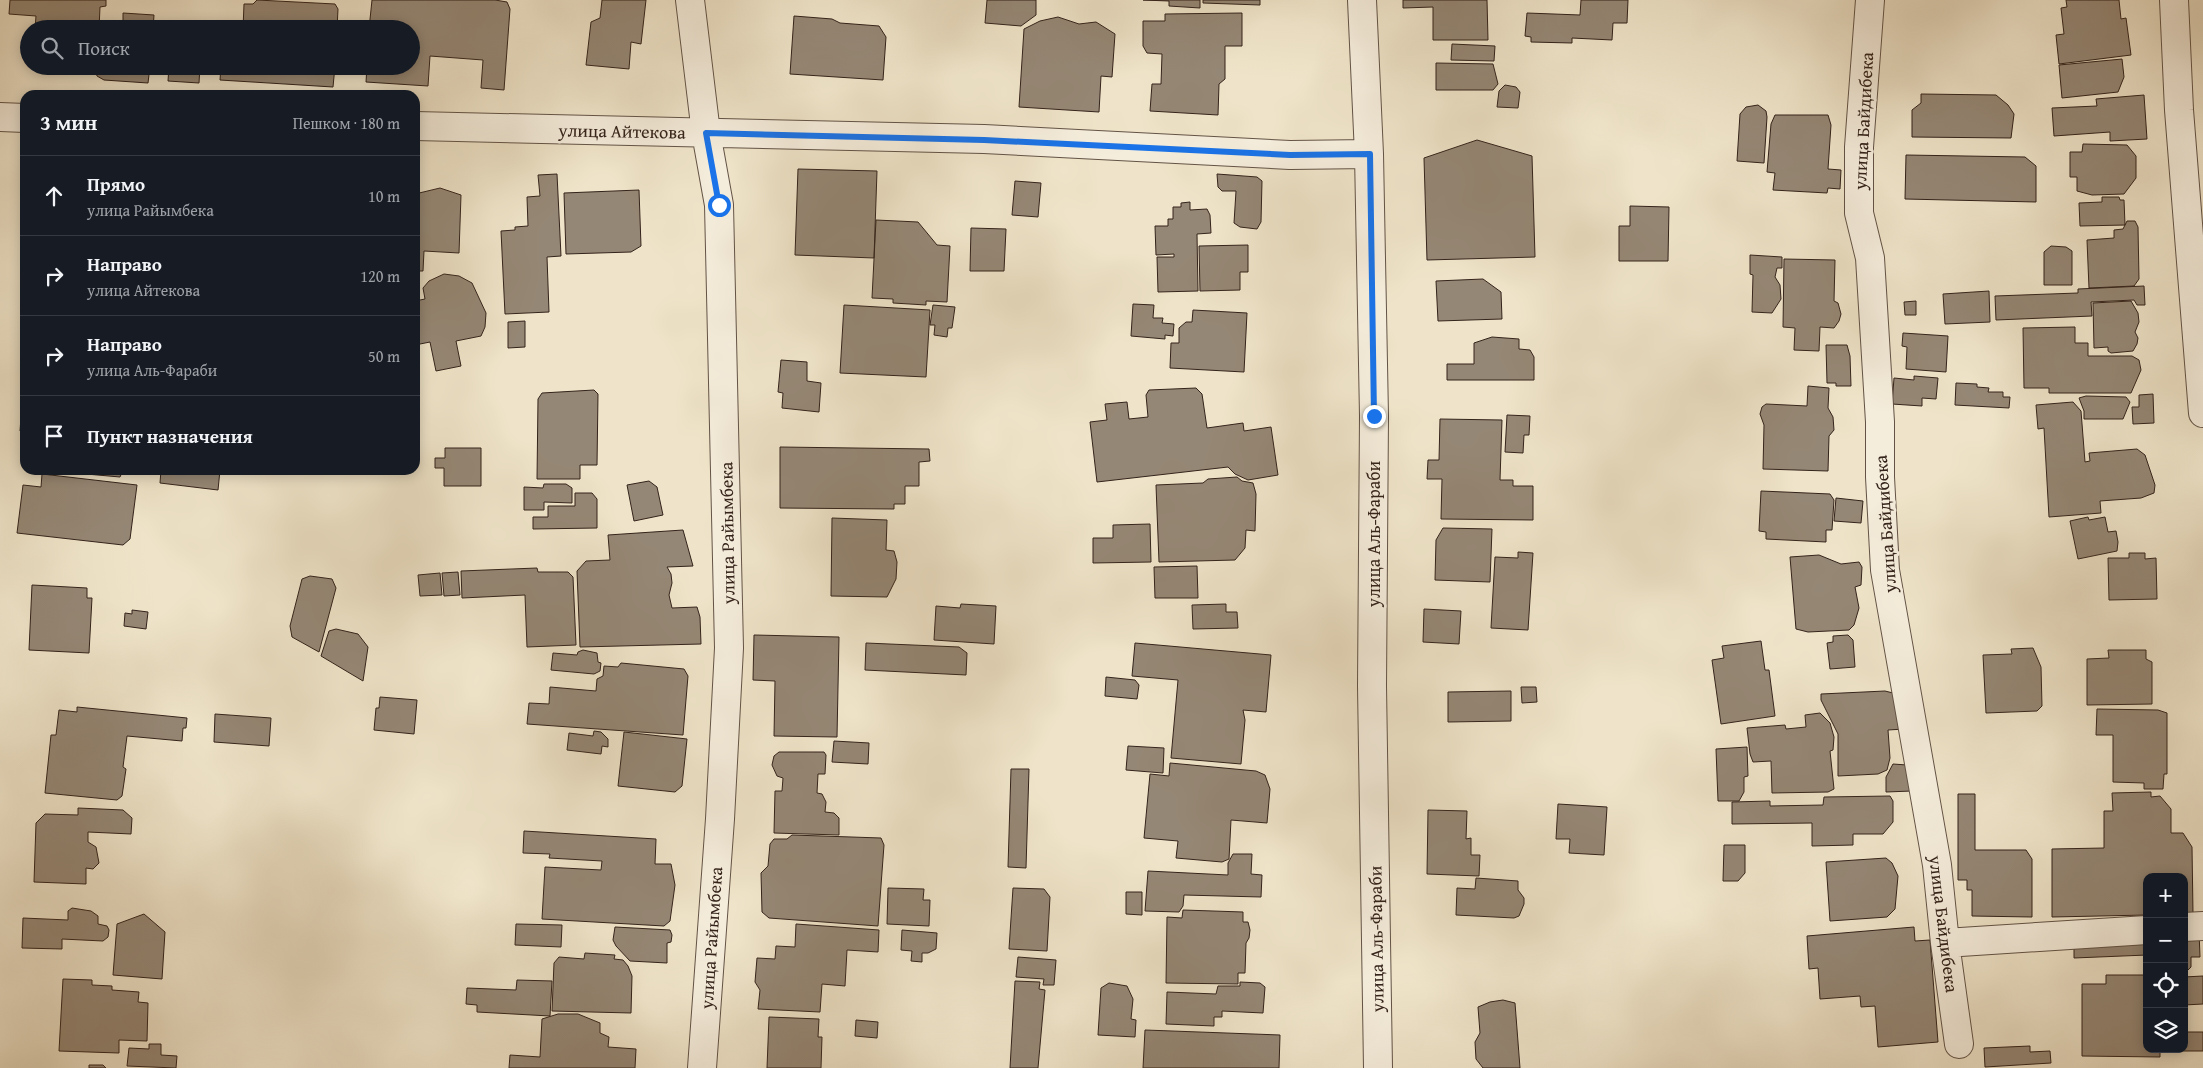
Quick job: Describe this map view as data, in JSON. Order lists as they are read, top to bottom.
{
  "streets": {
    "street": [
      "улица Байдибека",
      "улица Айтекова",
      "улица Райымбека",
      "улица Аль-Фараби"
    ]
  },
  "crossings": [
    ["улица Айтекова", "улица Райымбека"],
    ["улица Айтекова", "улица Аль-Фараби"]
  ],
  "page": {
    "search": "Поиск",
    "heading": ["3 мин", "Пешком · 180 m"],
    "list": [
      ["Прямо", "улица Райымбека", "10 m"],
      ["Направо", "улица Айтекова", "120 m"],
      ["Направо", "улица Аль-Фараби", "50 m"],
      "Пункт назначения"
    ],
    "map_buttons": ["+", "−"]
  }
}
